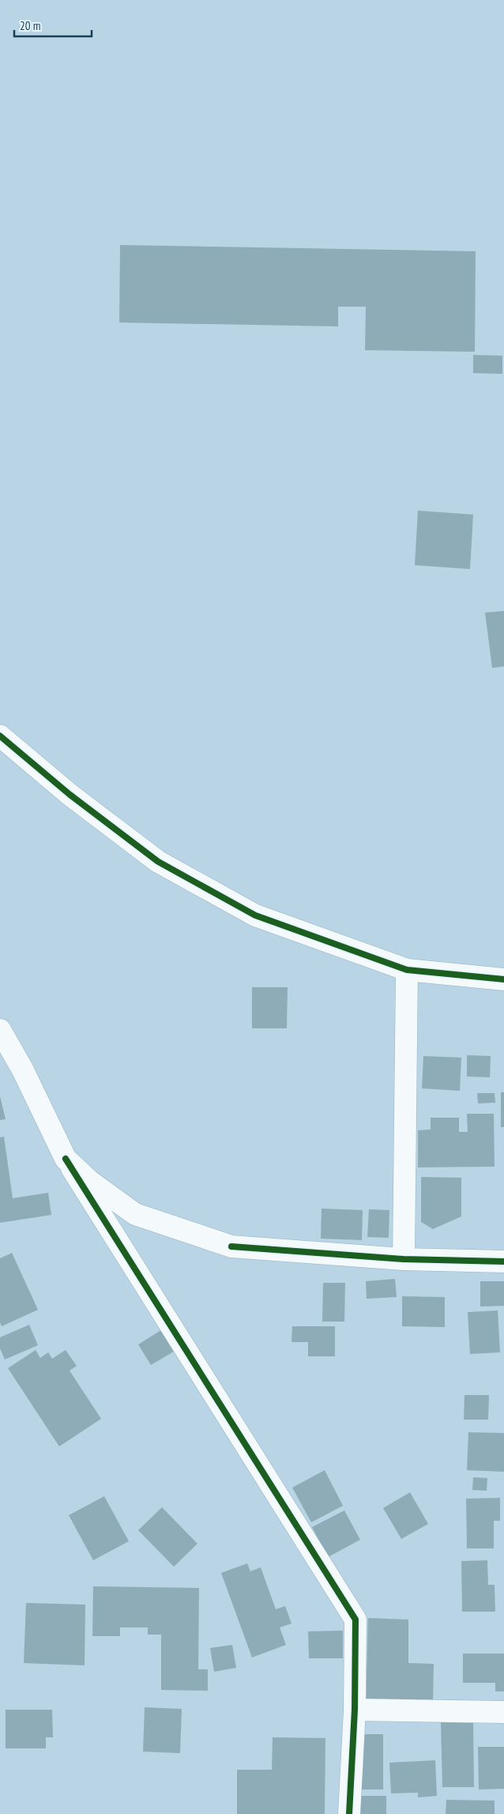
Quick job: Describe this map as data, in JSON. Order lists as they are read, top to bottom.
{
  "scale_bar": "20 m"
}
